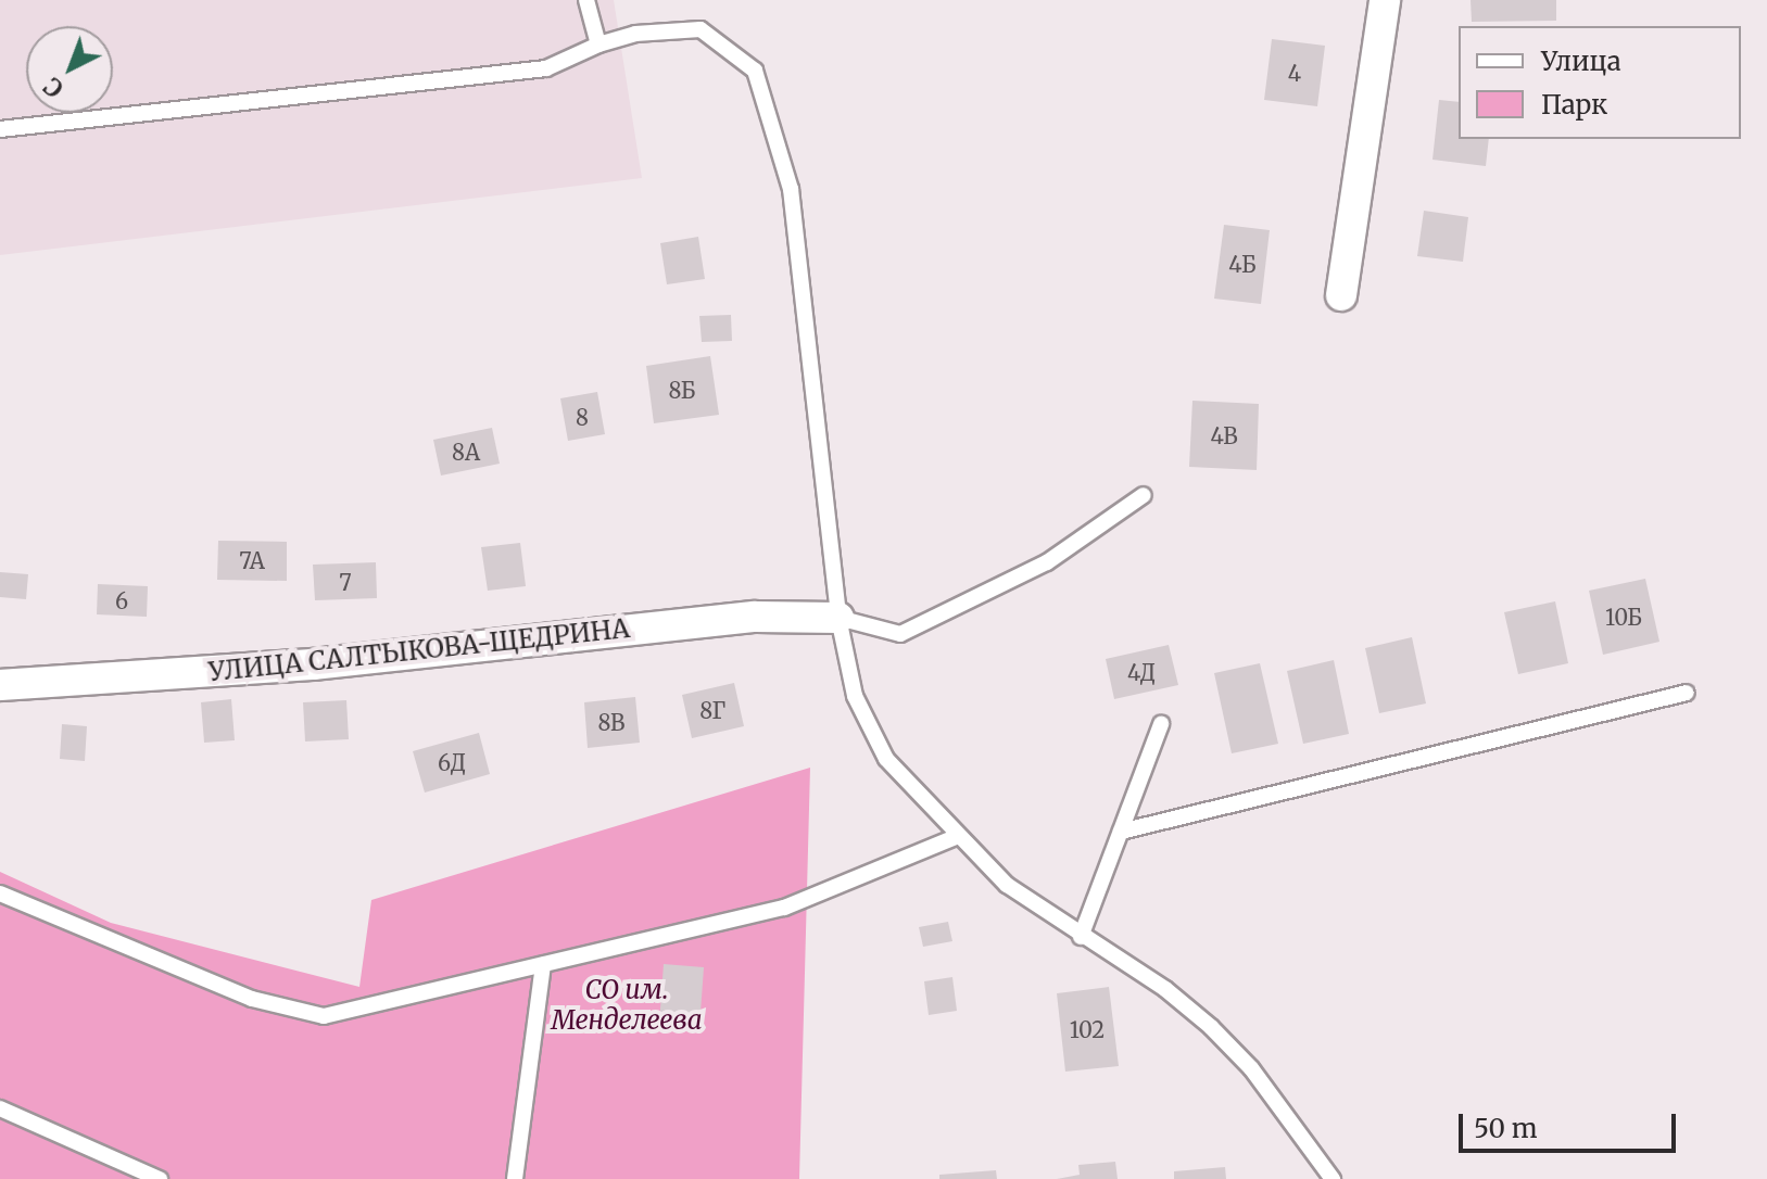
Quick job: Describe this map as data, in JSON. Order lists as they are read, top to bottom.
{
  "streets": {
    "street": ["УЛИЦА САЛТЫКОВА-ЩЕДРИНА"]
  },
  "parks": ["СО им. Менделеева"],
  "house_numbers": [
    "4",
    "4Б",
    "8Б",
    "8",
    "4В",
    "8А",
    "7А",
    "7",
    "6",
    "10Б",
    "4Д",
    "8Г",
    "8В",
    "6Д",
    "102"
  ],
  "legend": ["Улица", "Парк"],
  "scale_bar": "50 m",
  "north": "bottom left"
}
